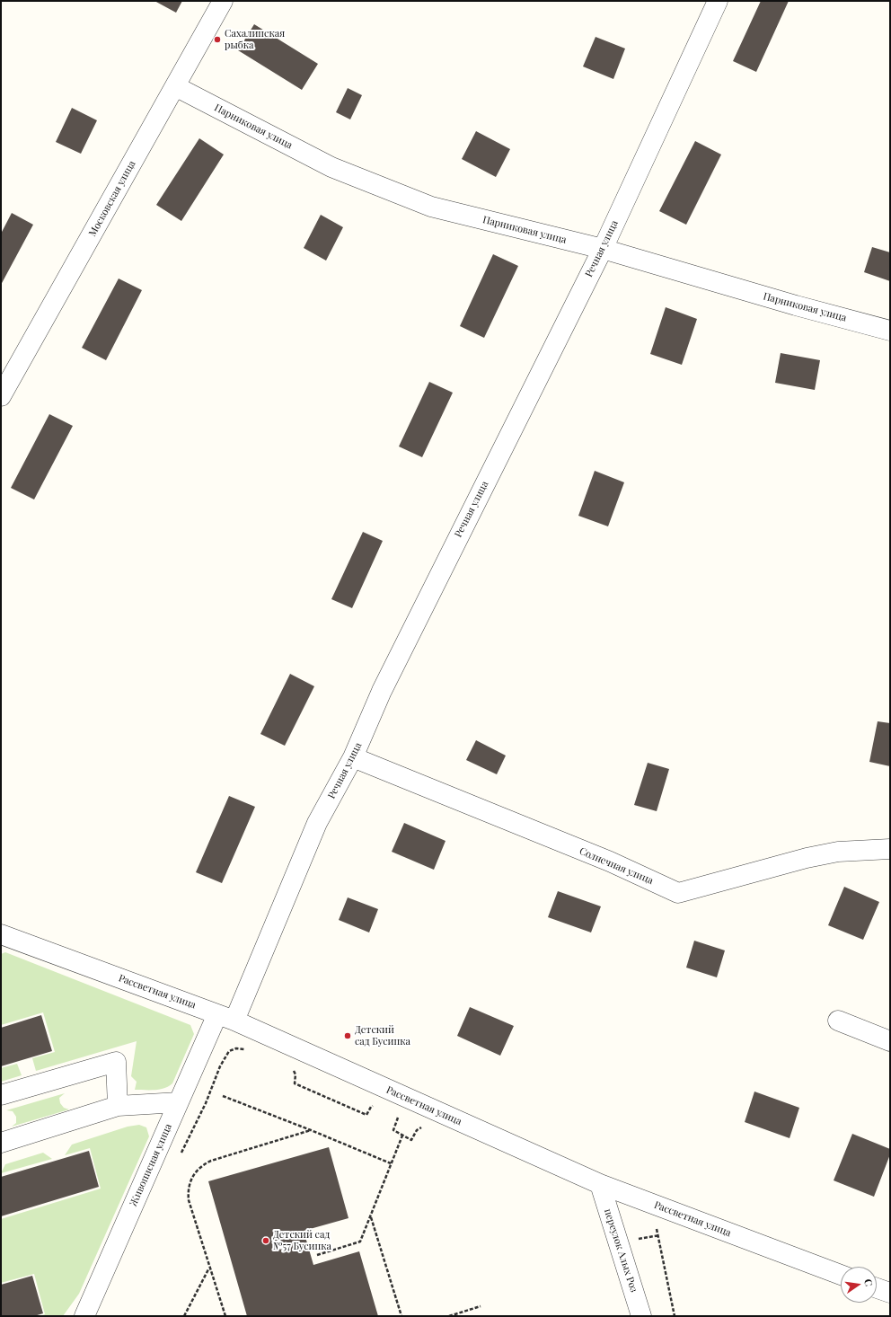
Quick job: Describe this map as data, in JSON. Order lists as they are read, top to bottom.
{
  "streets": {
    "street": [
      "Парниковая улица",
      "Московская улица",
      "Речная улица",
      "Солнечная улица",
      "Рассветная улица",
      "Живописная улица",
      "переулок Алых Роз"
    ]
  },
  "crossings": [
    ["Парниковая улица", "Московская улица"],
    ["Парниковая улица", "Речная улица"],
    ["Речная улица", "Солнечная улица"],
    ["Речная улица", "Рассветная улица"],
    ["Речная улица", "Живописная улица"],
    ["Рассветная улица", "Живописная улица"],
    ["Рассветная улица", "переулок Алых Роз"]
  ],
  "places": ["Сахалинская рыбка", "Детский сад Бусинка", "Детский сад №57 Бусинка"],
  "north": "right"
}
